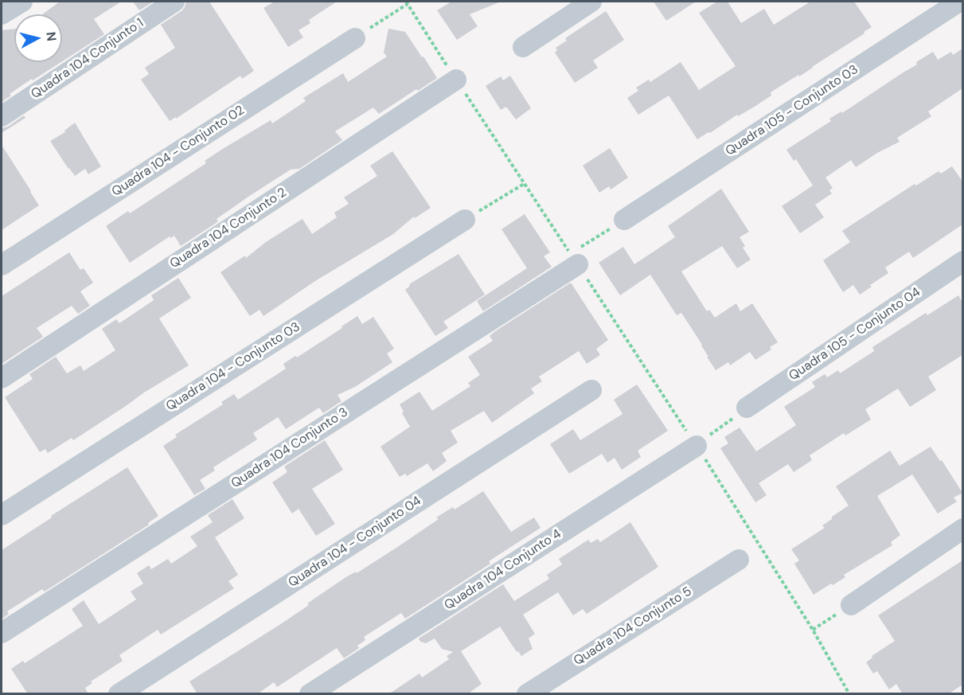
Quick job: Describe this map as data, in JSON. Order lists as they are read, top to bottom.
{
  "streets": {
    "street": [
      "Quadra 104 Conjunto 1",
      "Quadra 105 - Conjunto 03",
      "Quadra 104 - Conjunto 02",
      "Quadra 104 Conjunto 2",
      "Quadra 105 - Conjunto 04",
      "Quadra 104 - Conjunto 03",
      "Quadra 104 Conjunto 3",
      "Quadra 104 - Conjunto 04",
      "Quadra 104 Conjunto 4",
      "Quadra 104 Conjunto 5"
    ]
  },
  "north": "right"
}
